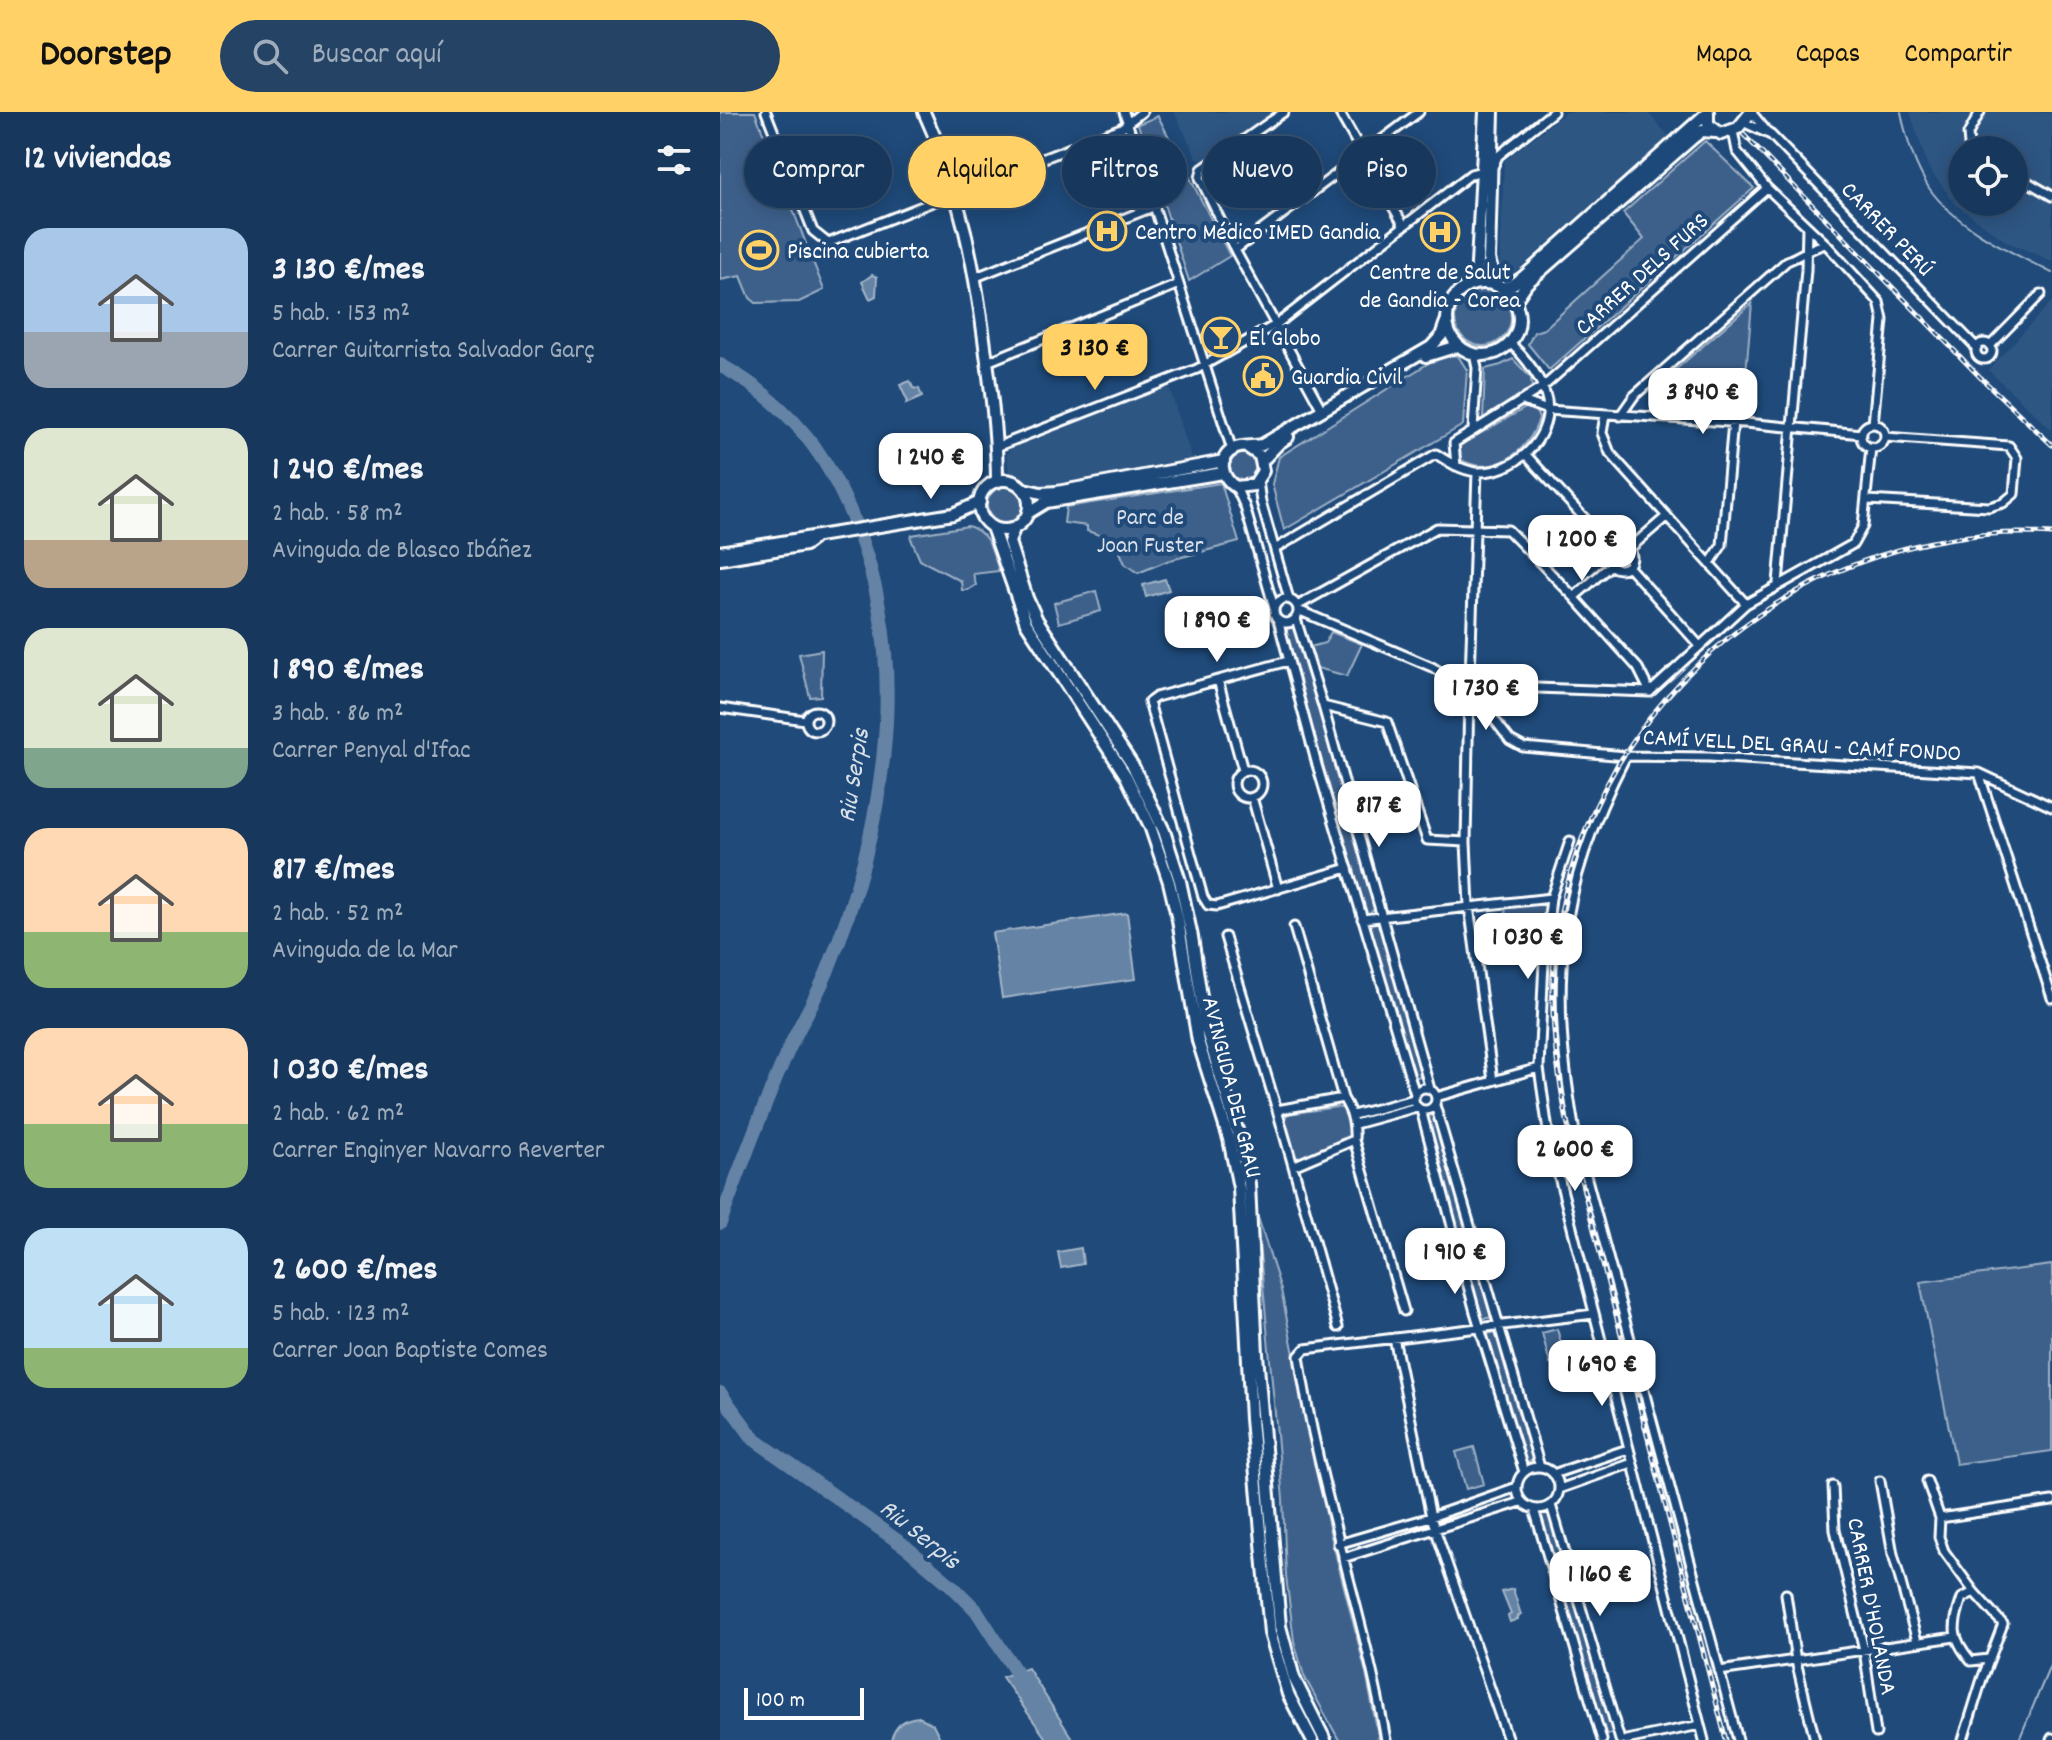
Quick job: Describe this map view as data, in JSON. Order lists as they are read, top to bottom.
{
  "streets": {
    "main road": ["AVINGUDA DEL GRAU"],
    "street": [
      "CARRER PERÚ",
      "CARRER DELS FURS",
      "CAMÍ VELL DEL GRAU - CAMÍ FONDO",
      "CARRER D'HOLANDA"
    ]
  },
  "water": ["Riu Serpis"],
  "parks": ["Parc de Joan Fuster"],
  "places": {
    "hospital": ["Centro Médico IMED Gandia", "Centre de Salut de Gandia - Corea"],
    "sports": ["Piscina cubierta"],
    "bar": ["El Globo"],
    "public building": ["Guardia Civil"]
  },
  "scale_bar": "100 m",
  "page": {
    "header": "Doorstep",
    "search": "Buscar aquí",
    "nav": ["Mapa", "Capas", "Compartir"],
    "heading": "12 viviendas",
    "chip": [
      "Comprar",
      "Alquilar",
      "Filtros",
      "Nuevo",
      "Piso"
    ],
    "list": [
      {
        "name": "3 130 €/mes",
        "note": "5 hab. · 153 m² · Carrer Guitarrista Salvador Garç"
      },
      {
        "name": "1 240 €/mes",
        "note": "2 hab. · 58 m² · Avinguda de Blasco Ibáñez"
      },
      {
        "name": "1 890 €/mes",
        "note": "3 hab. · 86 m² · Carrer Penyal d'Ifac"
      },
      {
        "name": "817 €/mes",
        "note": "2 hab. · 52 m² · Avinguda de la Mar"
      },
      {
        "name": "1 030 €/mes",
        "note": "2 hab. · 62 m² · Carrer Enginyer Navarro Reverter"
      },
      {
        "name": "2 600 €/mes",
        "note": "5 hab. · 123 m² · Carrer Joan Baptiste Comes"
      }
    ],
    "price": [
      "3 130 €",
      "3 840 €",
      "1 240 €",
      "1 200 €",
      "1 890 €",
      "1 730 €",
      "817 €",
      "1 030 €",
      "2 600 €",
      "1 910 €",
      "1 690 €",
      "1 160 €"
    ],
    "scale": "100 m"
  }
}
